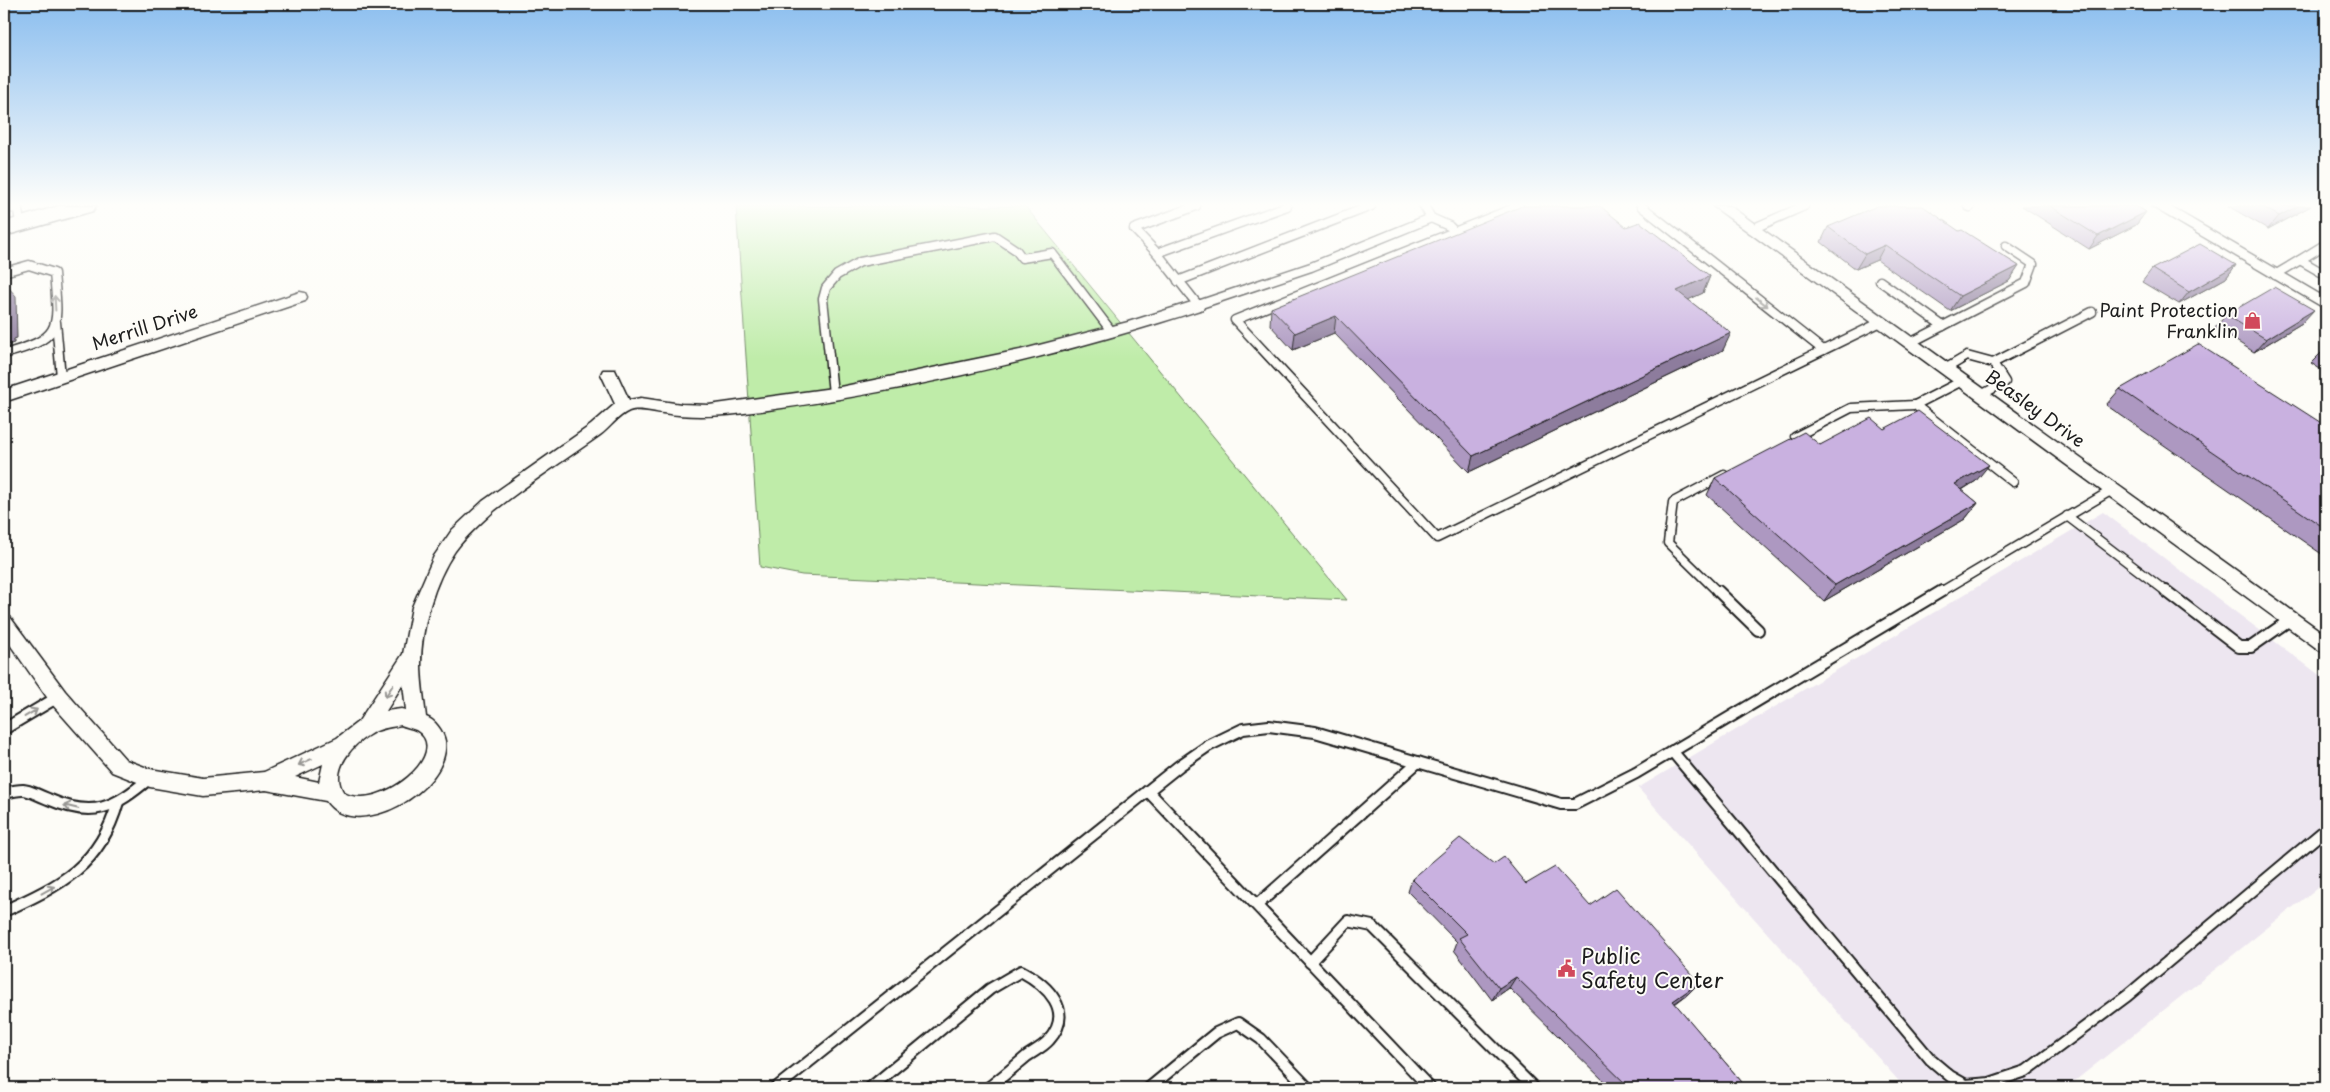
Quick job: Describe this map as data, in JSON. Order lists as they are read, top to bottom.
{
  "streets": {
    "street": ["Merrill Drive", "Beasley Drive"]
  },
  "places": {
    "shop": ["Paint Protection Franklin"],
    "public building": ["Public Safety Center"]
  }
}
